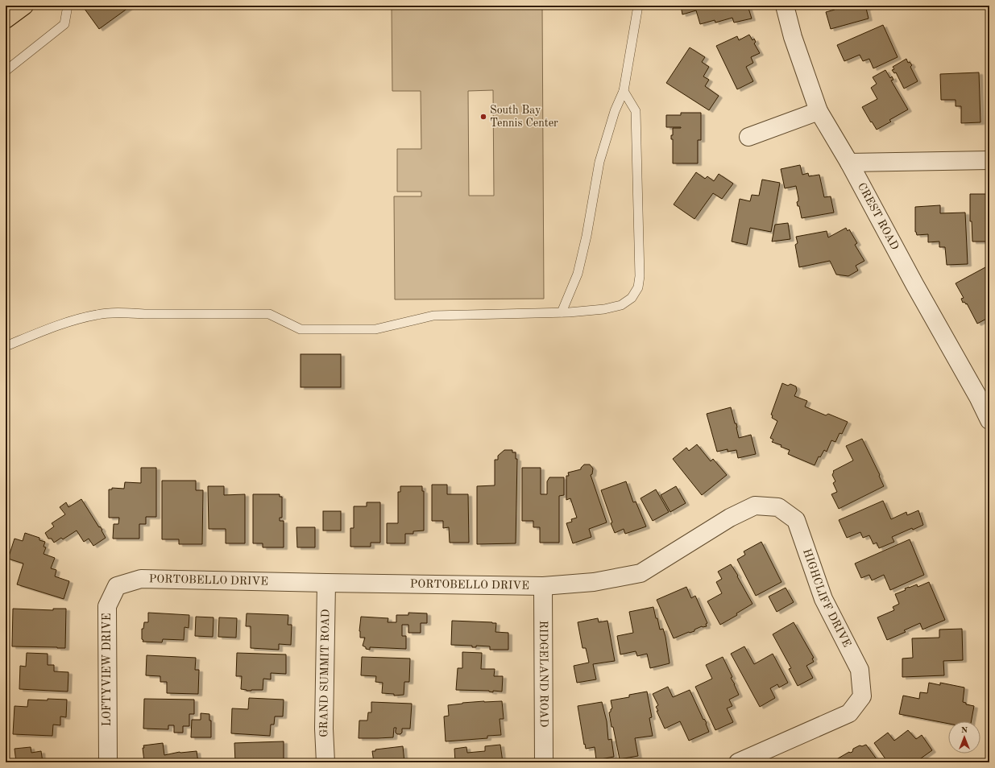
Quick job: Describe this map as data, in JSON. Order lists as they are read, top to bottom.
{
  "streets": {
    "street": [
      "CREST ROAD",
      "PORTOBELLO DRIVE",
      "HIGHCLIFF DRIVE",
      "LOFTYVIEW DRIVE",
      "GRAND SUMMIT ROAD",
      "RIDGELAND ROAD"
    ]
  },
  "crossings": [
    ["PORTOBELLO DRIVE", "HIGHCLIFF DRIVE"],
    ["PORTOBELLO DRIVE", "LOFTYVIEW DRIVE"],
    ["PORTOBELLO DRIVE", "GRAND SUMMIT ROAD"],
    ["PORTOBELLO DRIVE", "RIDGELAND ROAD"]
  ],
  "places": ["South Bay Tennis Center"],
  "north": "top"
}
